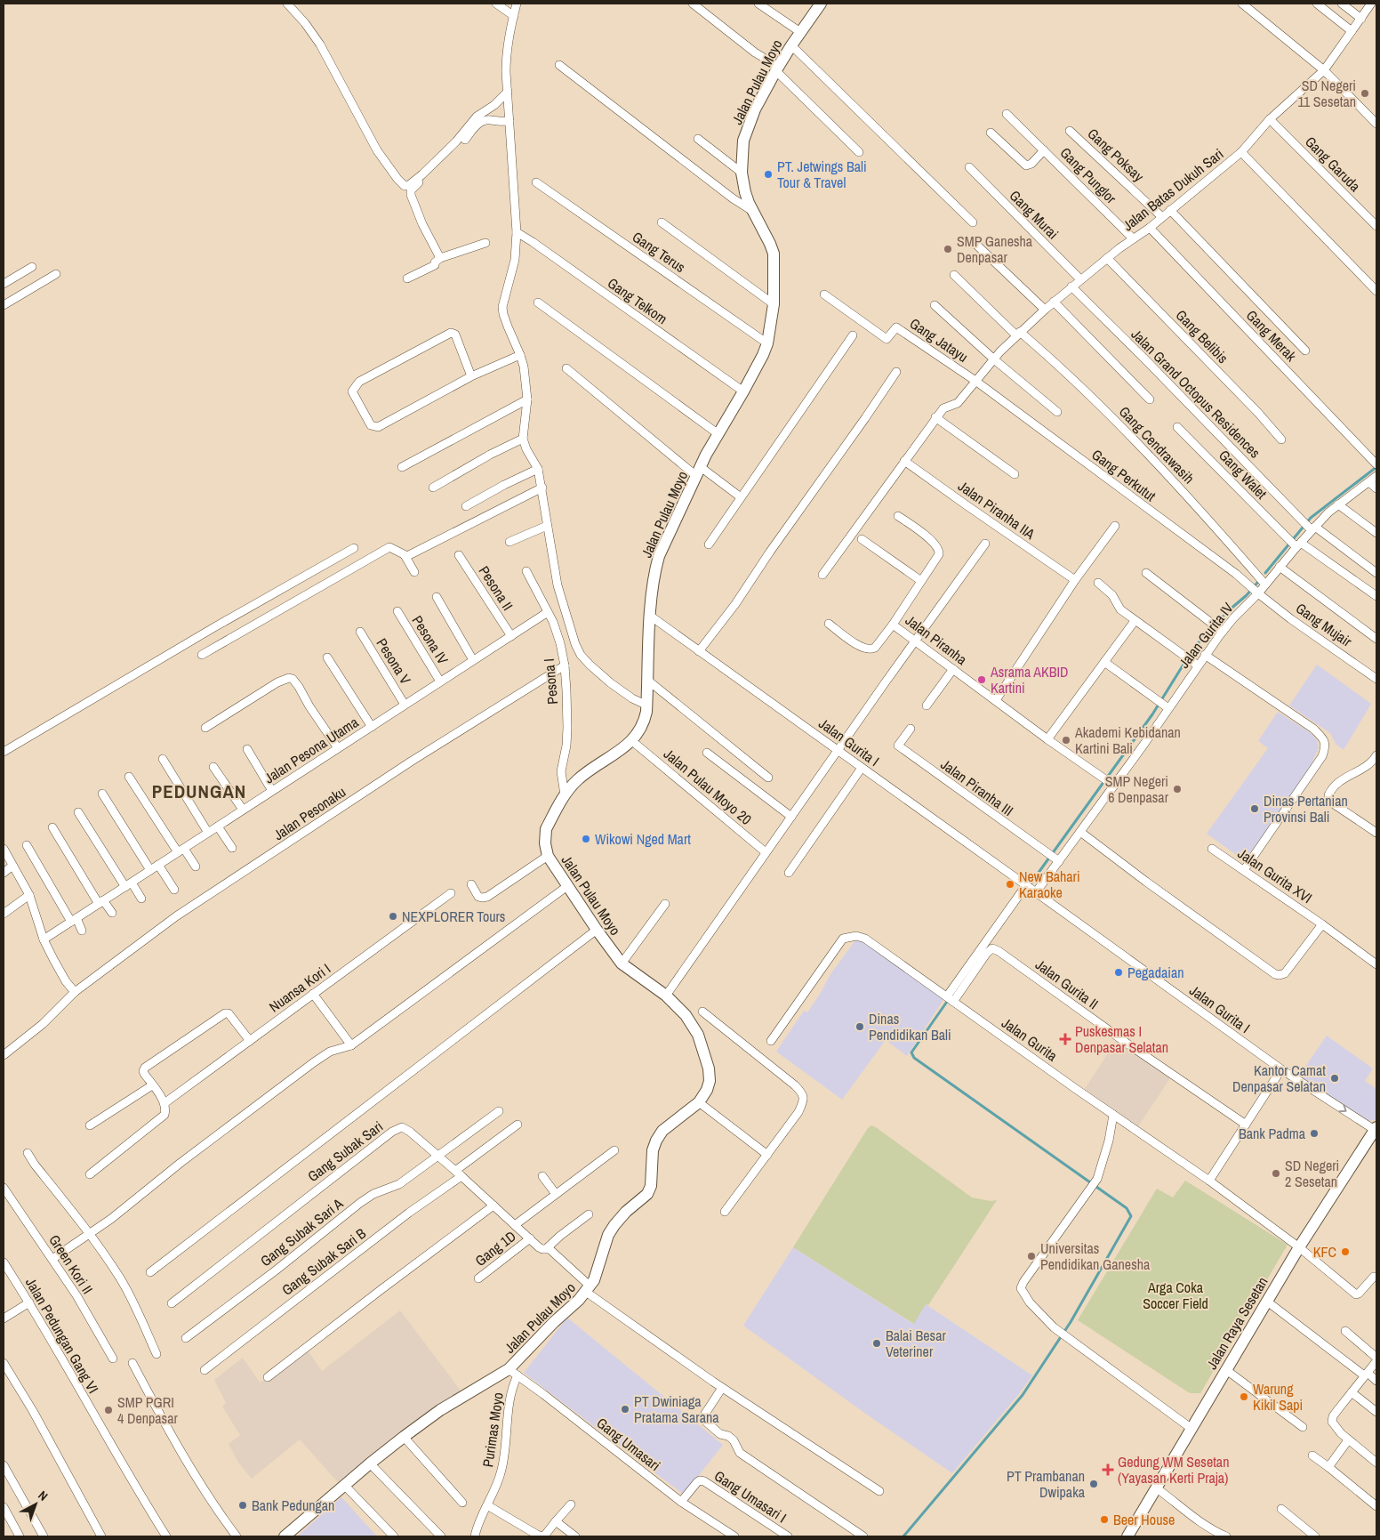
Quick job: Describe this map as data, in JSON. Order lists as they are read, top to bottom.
{
  "streets": {
    "street": [
      "Jalan Pulau Moyo",
      "Gang Poksay",
      "Gang Garuda",
      "Gang Punglor",
      "Jalan Batas Dukuh Sari",
      "Gang Murai",
      "Gang Terus",
      "Gang Telkom",
      "Gang Merak",
      "Gang Belibis",
      "Gang Jatayu",
      "Jalan Grand Octopus Residences",
      "Gang Cendrawasih",
      "Gang Walet",
      "Gang Perkutut",
      "Jalan Piranha IIA",
      "Pesona II",
      "Gang Mujair",
      "Jalan Gurita IV",
      "Pesona IV",
      "Jalan Piranha",
      "Pesona V",
      "Pesona I",
      "Jalan Gurita I",
      "Jalan Pesona Utama",
      "Jalan Pulau Moyo 20",
      "Jalan Piranha III",
      "Jalan Pesonaku",
      "Jalan Gurita XVI",
      "Jalan Gurita II",
      "Nuansa Kori I",
      "Jalan Gurita",
      "Gang Subak Sari",
      "Gang Subak Sari A",
      "Gang 1D",
      "Gang Subak Sari B",
      "Green Kori II",
      "Jalan Raya Sesetan",
      "Jalan Pedungan Gang VI",
      "Purimas Moyo",
      "Gang Umasari",
      "Gang Umasari I"
    ]
  },
  "crossings": [
    ["Jalan Pulau Moyo", "Gang Terus"],
    ["Jalan Pulau Moyo", "Gang Telkom"],
    ["Jalan Pulau Moyo", "Pesona I"],
    ["Jalan Pulau Moyo", "Jalan Gurita I"],
    ["Jalan Pulau Moyo", "Jalan Pulau Moyo 20"],
    ["Jalan Pulau Moyo", "Gang Subak Sari"],
    ["Jalan Pulau Moyo", "Purimas Moyo"],
    ["Jalan Pulau Moyo", "Gang Umasari"],
    ["Gang Poksay", "Jalan Batas Dukuh Sari"],
    ["Gang Garuda", "Jalan Batas Dukuh Sari"],
    ["Gang Punglor", "Jalan Batas Dukuh Sari"],
    ["Jalan Batas Dukuh Sari", "Gang Murai"],
    ["Jalan Batas Dukuh Sari", "Gang Merak"],
    ["Jalan Batas Dukuh Sari", "Gang Belibis"],
    ["Jalan Batas Dukuh Sari", "Gang Jatayu"],
    ["Jalan Batas Dukuh Sari", "Jalan Grand Octopus Residences"],
    ["Jalan Batas Dukuh Sari", "Gang Cendrawasih"],
    ["Jalan Batas Dukuh Sari", "Gang Perkutut"],
    ["Jalan Batas Dukuh Sari", "Jalan Piranha IIA"],
    ["Gang Jatayu", "Gang Perkutut"],
    ["Jalan Grand Octopus Residences", "Jalan Gurita IV"],
    ["Gang Cendrawasih", "Jalan Gurita IV"],
    ["Gang Walet", "Jalan Gurita IV"],
    ["Gang Perkutut", "Gang Mujair"],
    ["Gang Perkutut", "Jalan Gurita IV"],
    ["Pesona II", "Jalan Pesona Utama"],
    ["Gang Mujair", "Jalan Gurita IV"],
    ["Jalan Gurita IV", "Jalan Piranha"],
    ["Jalan Gurita IV", "Jalan Gurita I"],
    ["Jalan Gurita IV", "Jalan Piranha III"],
    ["Jalan Gurita IV", "Jalan Gurita II"],
    ["Pesona IV", "Jalan Pesona Utama"],
    ["Pesona V", "Jalan Pesona Utama"],
    ["Pesona I", "Jalan Pesona Utama"],
    ["Pesona I", "Jalan Pesonaku"],
    ["Jalan Gurita I", "Jalan Raya Sesetan"],
    ["Jalan Gurita II", "Jalan Gurita"],
    ["Jalan Gurita", "Jalan Raya Sesetan"],
    ["Gang Subak Sari", "Gang Subak Sari A"],
    ["Gang Subak Sari", "Gang 1D"],
    ["Gang Subak Sari", "Gang Subak Sari B"],
    ["Purimas Moyo", "Gang Umasari"],
    ["Gang Umasari", "Gang Umasari I"]
  ],
  "districts": ["PEDUNGAN"],
  "parks": ["Arga Coka Soccer Field"],
  "places": {
    "other": [
      "SD Negeri 11 Sesetan",
      "PT. Jetwings Bali Tour & Travel",
      "SMP Ganesha Denpasar",
      "Asrama AKBID Kartini",
      "Akademi Kebidanan Kartini Bali",
      "SMP Negeri 6 Denpasar",
      "Dinas Pertanian Provinsi Bali",
      "Wikowi Nged Mart",
      "New Bahari Karaoke",
      "NEXPLORER Tours",
      "Pegadaian",
      "Dinas Pendidikan Bali",
      "Kantor Camat Denpasar Selatan",
      "Bank Padma",
      "SD Negeri 2 Sesetan",
      "KFC",
      "Universitas Pendidikan Ganesha",
      "Balai Besar Veteriner",
      "Warung Kikil Sapi",
      "PT Dwiniaga Pratama Sarana",
      "SMP PGRI 4 Denpasar",
      "PT Prambanan Dwipaka",
      "Bank Pedungan",
      "Beer House"
    ],
    "health": ["Puskesmas I Denpasar Selatan", "Gedung WM Sesetan (Yayasan Kerti Praja)"]
  },
  "north": "top right"
}
